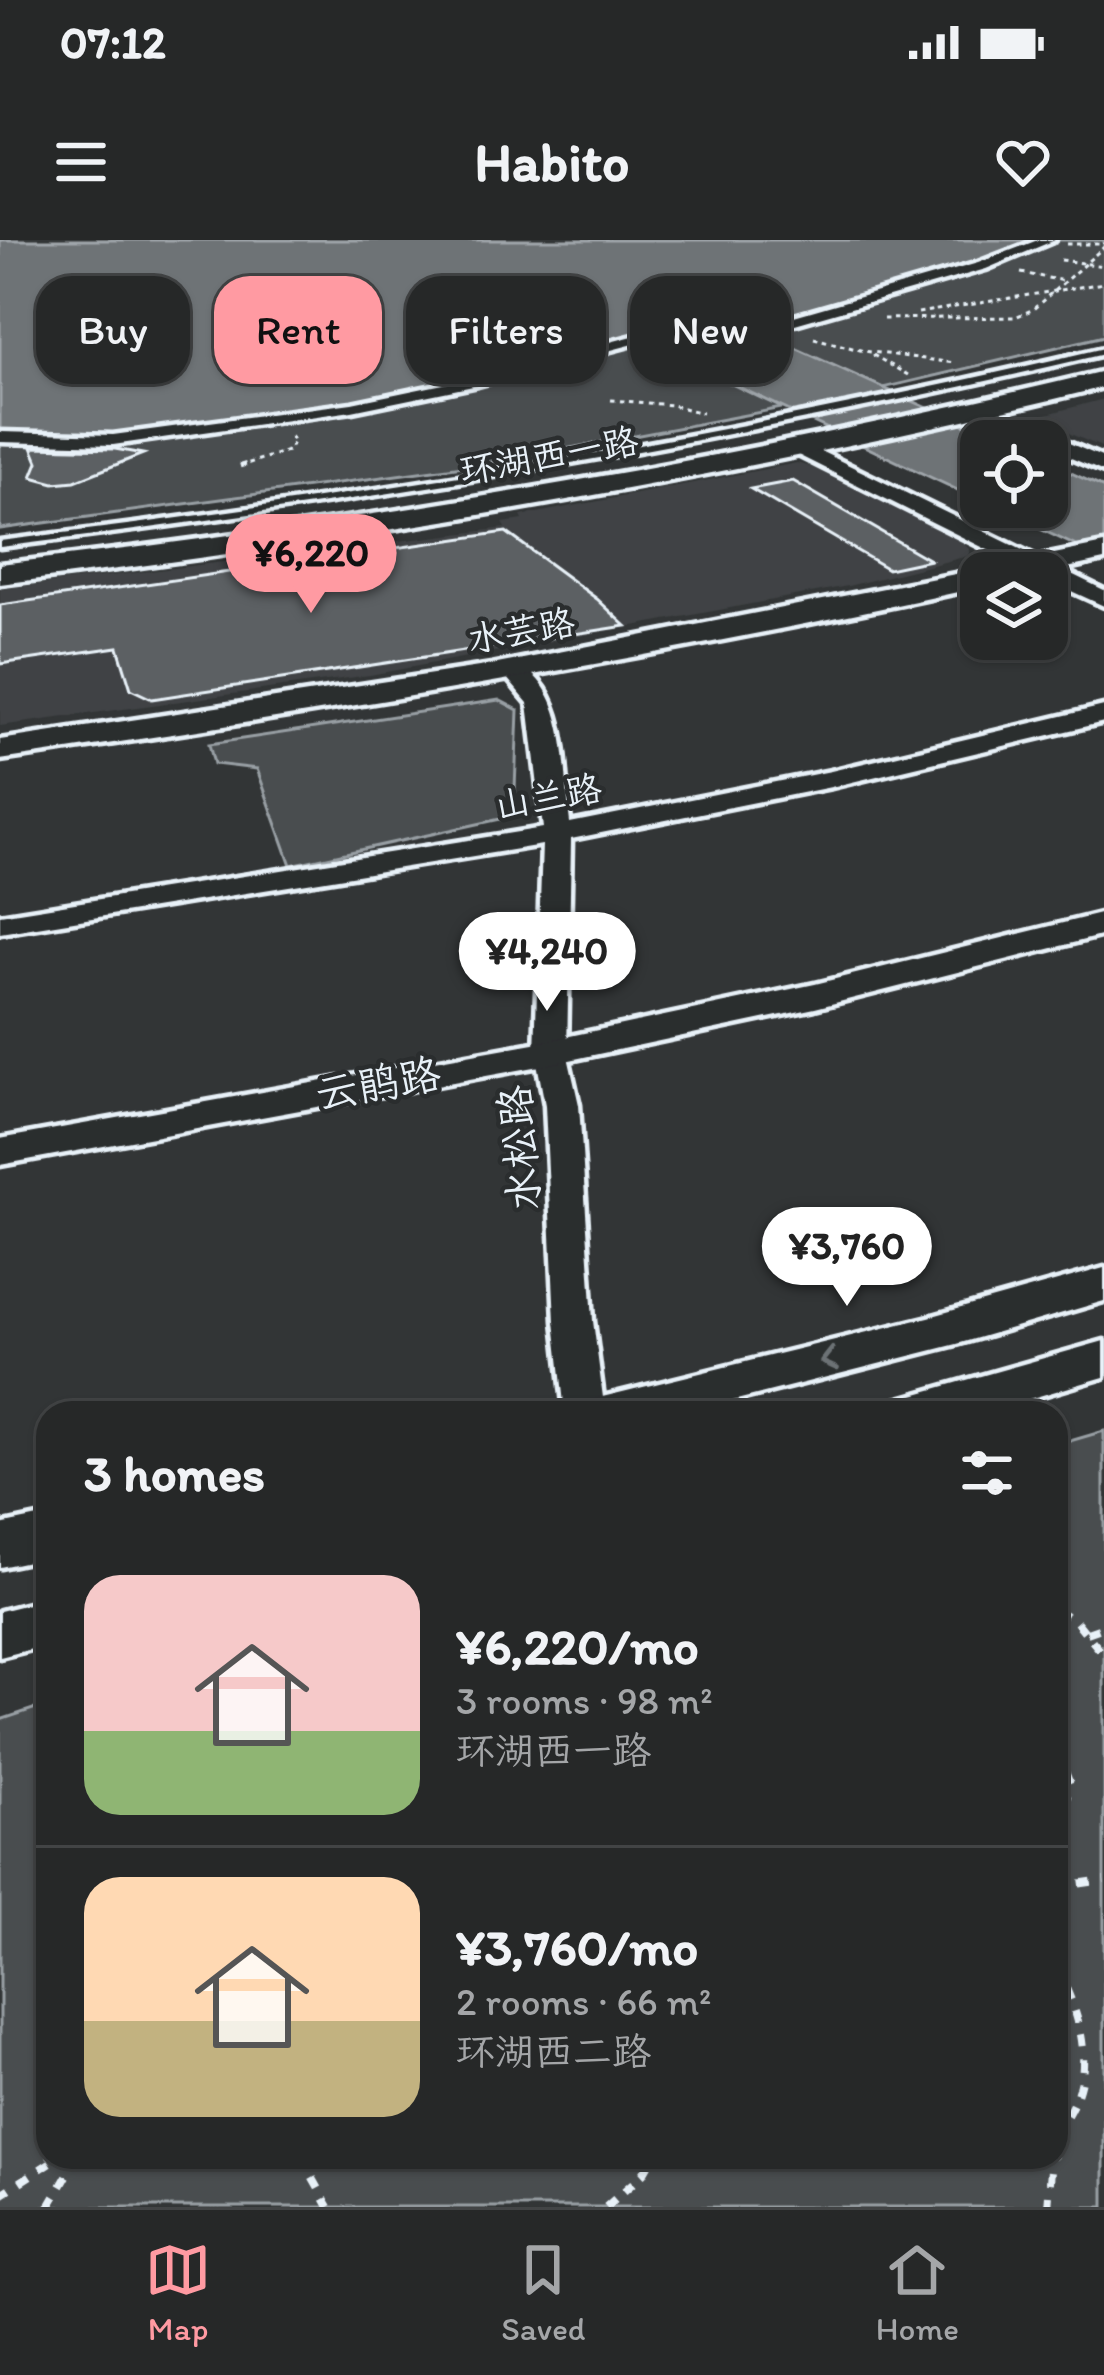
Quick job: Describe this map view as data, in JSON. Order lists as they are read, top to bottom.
{
  "streets": {
    "main road": ["环湖西一路"],
    "street": [
      "水芸路",
      "山兰路",
      "云鹃路",
      "水松路"
    ]
  },
  "crossings": [
    ["水芸路", "水松路"],
    ["山兰路", "水松路"],
    ["云鹃路", "水松路"]
  ],
  "page": {
    "status": "07:12",
    "header": "Habito",
    "chip": [
      "Buy",
      "Rent",
      "Filters",
      "New"
    ],
    "price": ["¥6,220", "¥4,240", "¥3,760"],
    "heading": "3 homes",
    "list": [
      {
        "name": "¥6,220/mo",
        "note": "3 rooms · 98 m² · 环湖西一路"
      },
      {
        "name": "¥3,760/mo",
        "note": "2 rooms · 66 m² · 环湖西二路"
      }
    ],
    "tabs": ["Map", "Saved", "Home"]
  }
}
